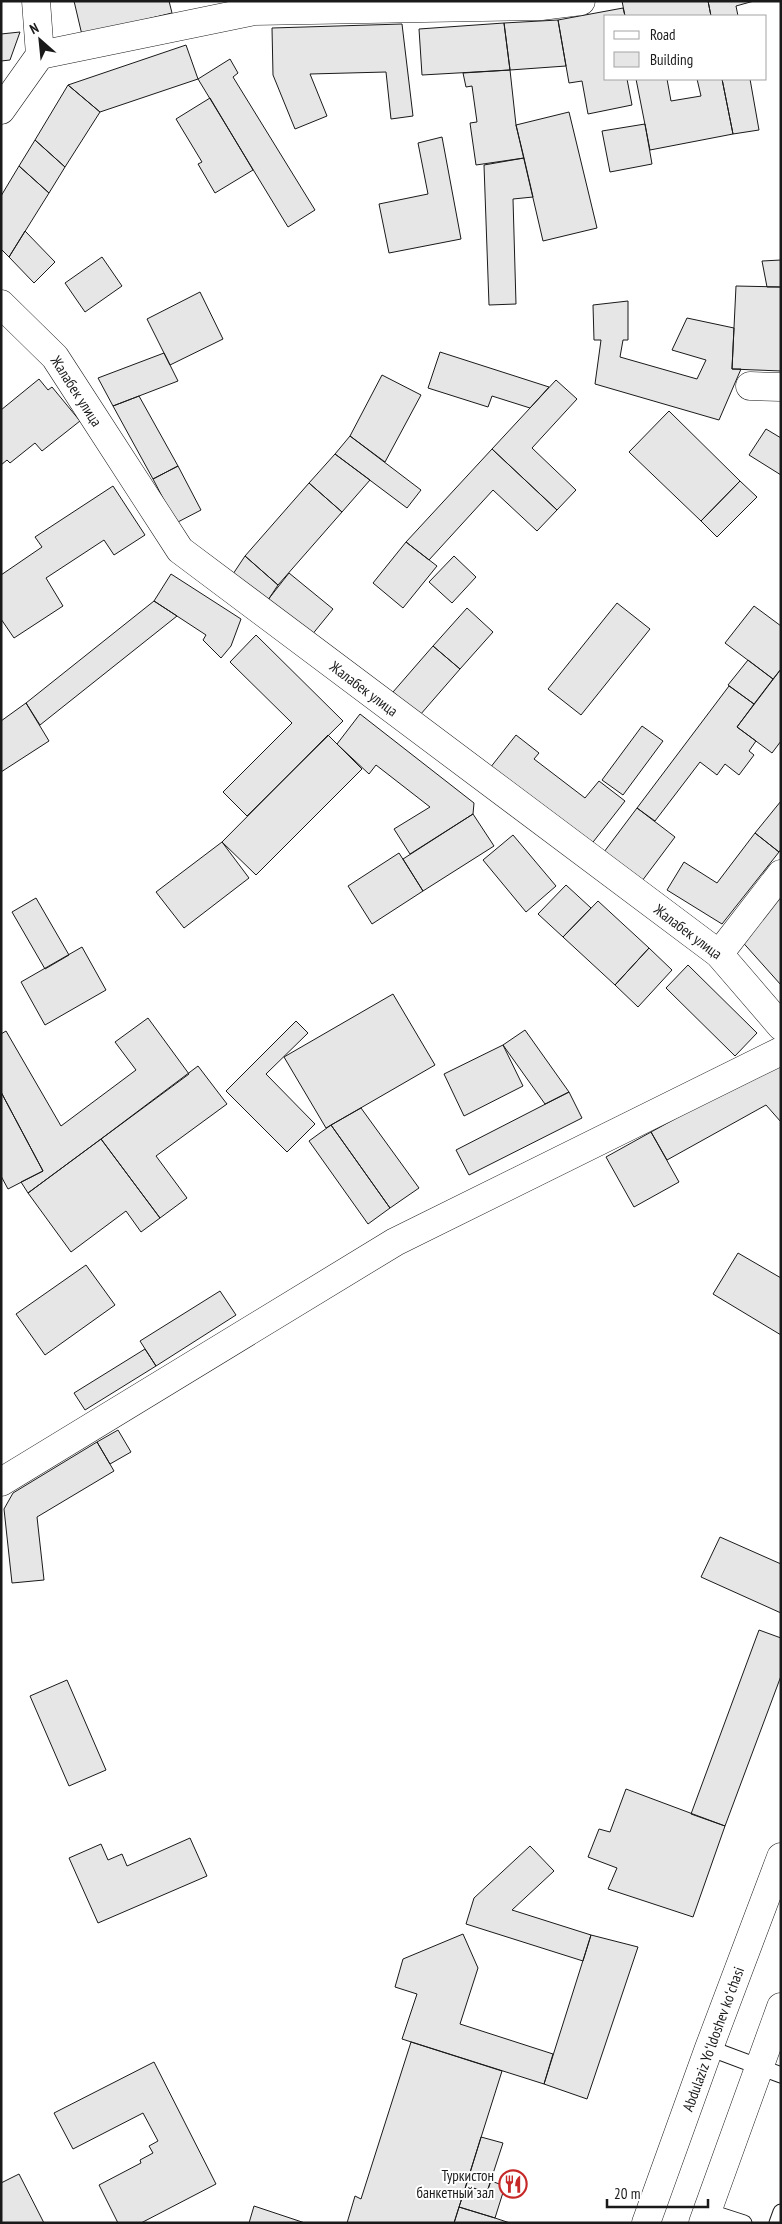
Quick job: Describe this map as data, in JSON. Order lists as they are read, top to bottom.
{
  "streets": {
    "street": ["Жалабек улица", "Abdulaziz Yoʻldoshev koʻchasi"]
  },
  "places": {
    "restaurant": ["Туркистон банкетный зал"]
  },
  "legend": ["Road", "Building"],
  "scale_bar": "20 m",
  "north": "top left"
}
